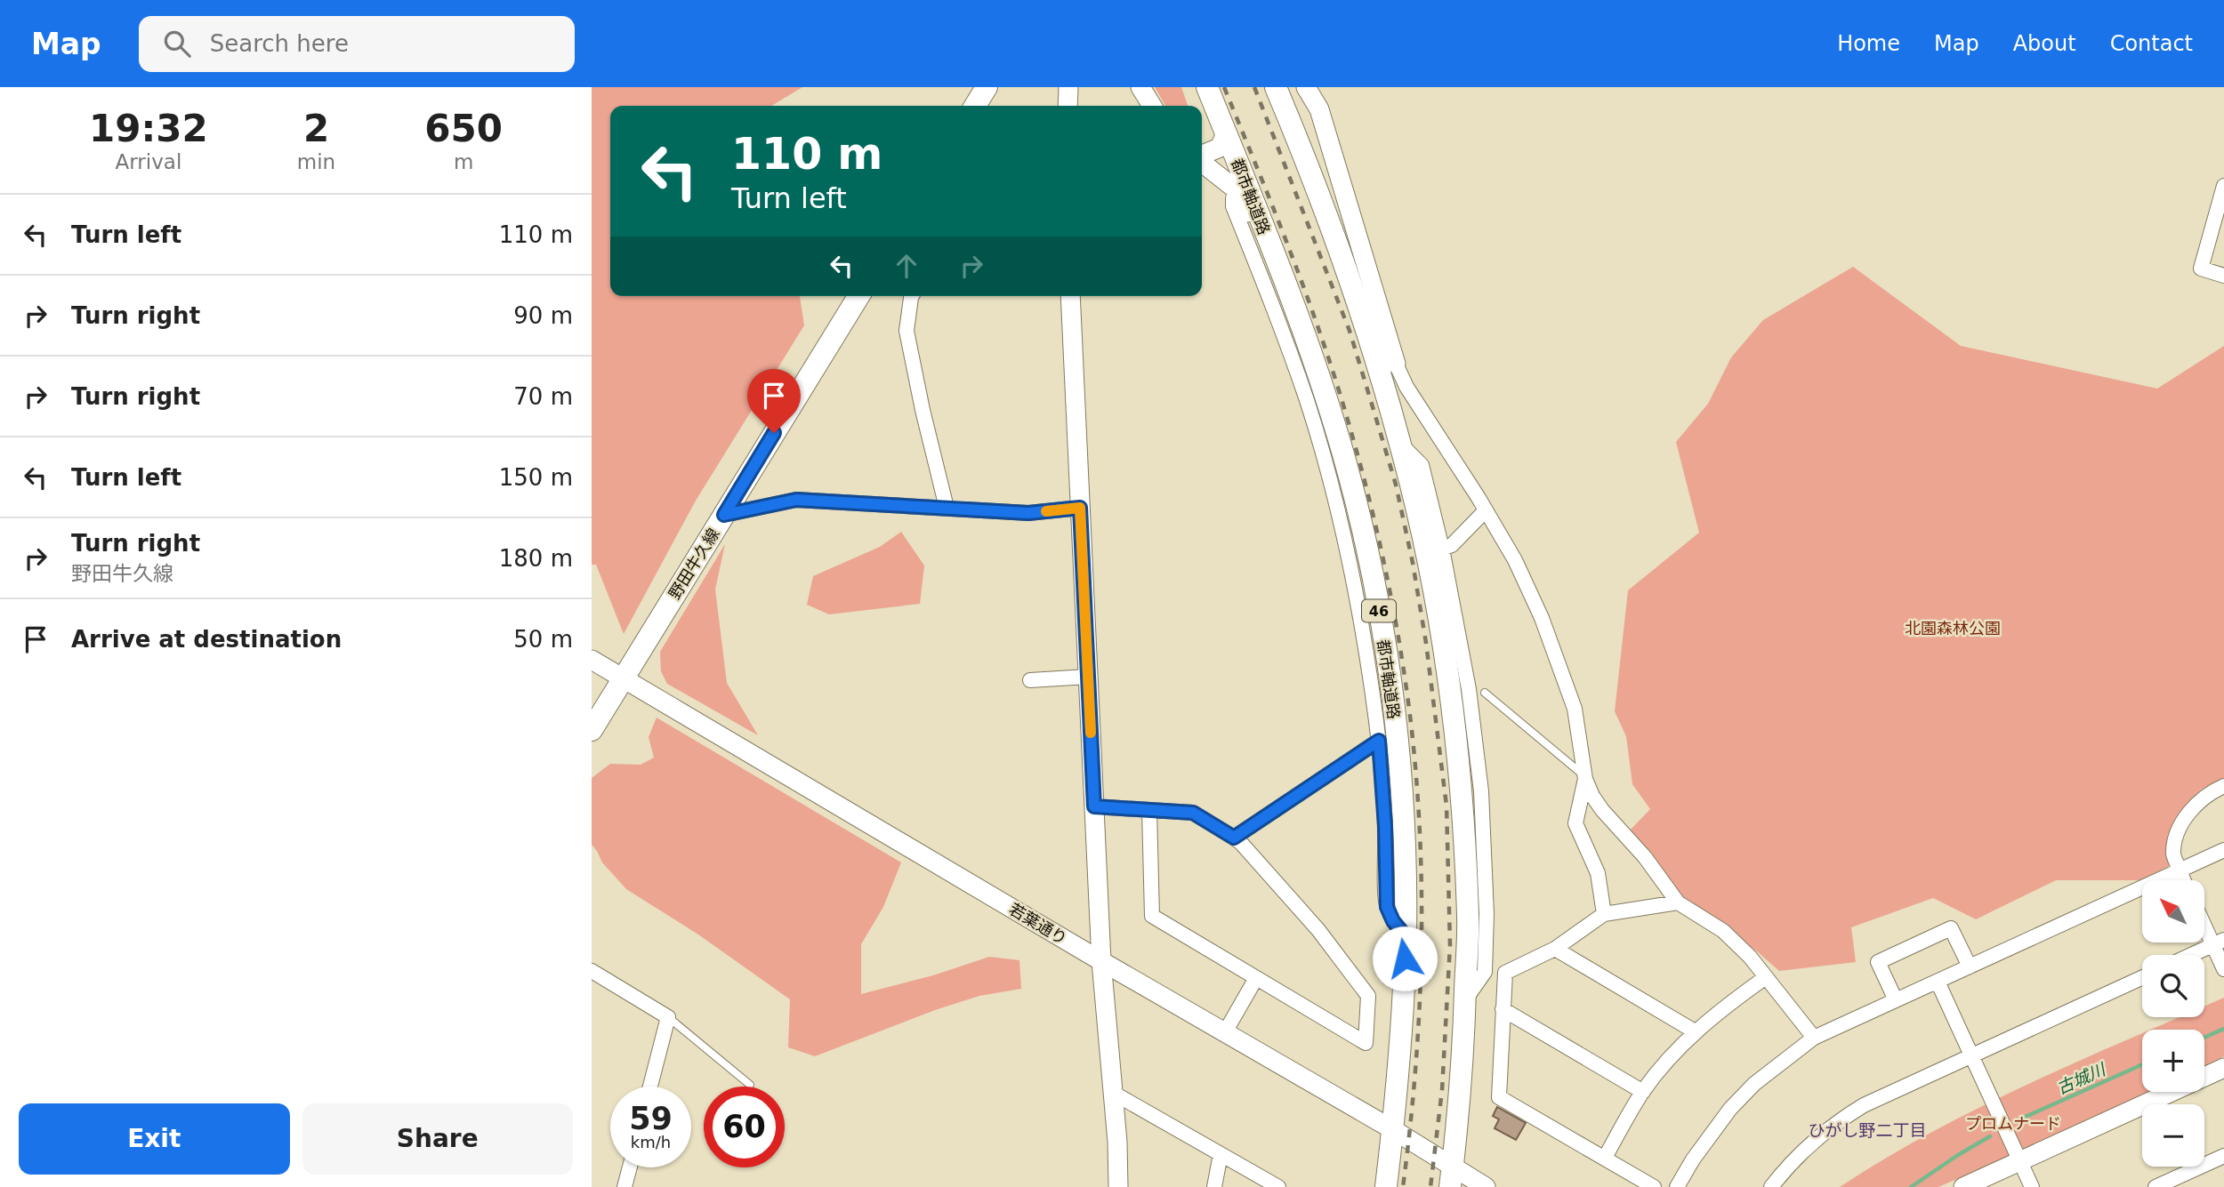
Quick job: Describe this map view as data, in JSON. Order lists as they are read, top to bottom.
{
  "streets": {
    "main road": ["都市軸道路", "野田牛久線", "46"],
    "street": ["若葉通り"]
  },
  "crossings": [
    ["都市軸道路", "若葉通り"],
    ["野田牛久線", "若葉通り"]
  ],
  "districts": ["ひがし野二丁目"],
  "water": ["古城川"],
  "parks": ["北園森林公園", "プロムナード"],
  "north": "top left",
  "page": {
    "header": "Map",
    "search": "Search here",
    "nav": [
      "Home",
      "Map",
      "About",
      "Contact"
    ],
    "eta": [
      "19:32",
      "Arrival",
      "2",
      "min",
      "650",
      "m"
    ],
    "turn": ["110 m", "Turn left"],
    "list": [
      {
        "name": "Turn left",
        "value": "110 m"
      },
      {
        "name": "Turn right",
        "value": "90 m"
      },
      {
        "name": "Turn right",
        "value": "70 m"
      },
      {
        "name": "Turn left",
        "value": "150 m"
      },
      {
        "name": "Turn right",
        "note": "野田牛久線",
        "value": "180 m"
      },
      {
        "name": "Arrive at destination",
        "value": "50 m"
      }
    ],
    "map_buttons": ["+", "−"],
    "speed": "59 km/h",
    "limit": "60",
    "buttons": ["Exit", "Share"]
  }
}
